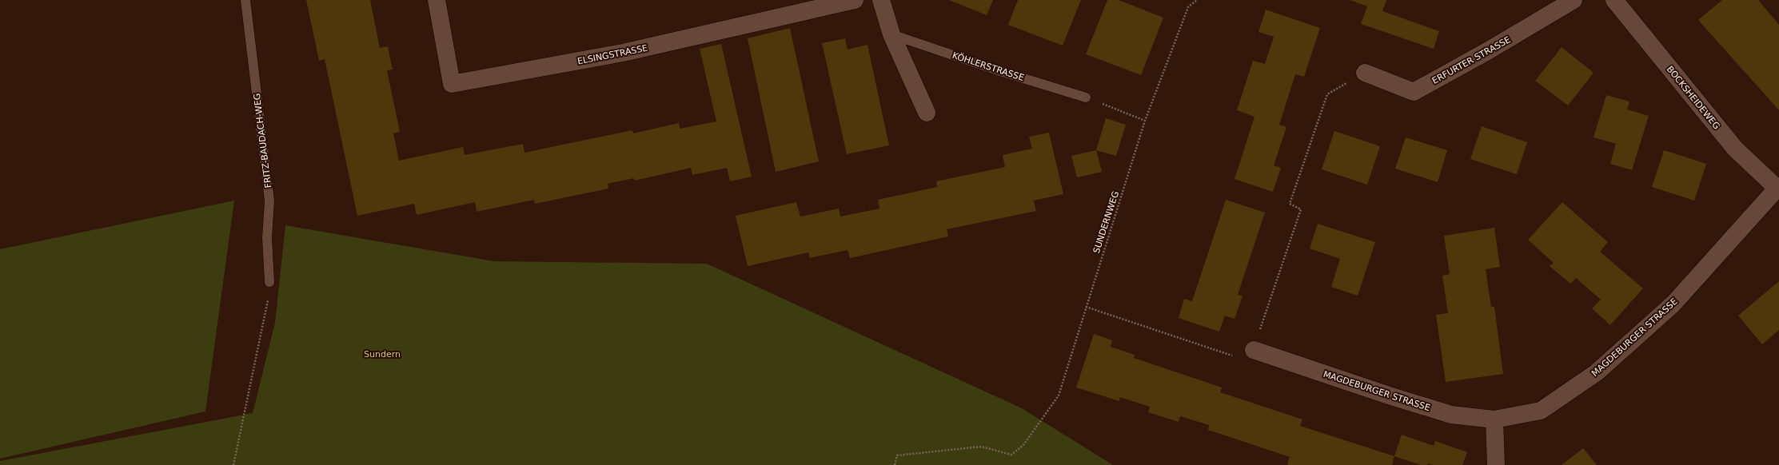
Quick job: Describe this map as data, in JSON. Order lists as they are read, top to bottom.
{
  "streets": {
    "street": [
      "ELSINGSTRASSE",
      "ERFURTER STRASSE",
      "BOCKSHEIDEWEG",
      "MAGDEBURGER STRASSE"
    ],
    "lane": ["KÖHLERSTRASSE", "FRITZ-BAUDACH-WEG"],
    "path": ["SUNDERNWEG"]
  },
  "crossings": [
    ["BOCKSHEIDEWEG", "MAGDEBURGER STRASSE"]
  ],
  "parks": ["Sundern"]
}
